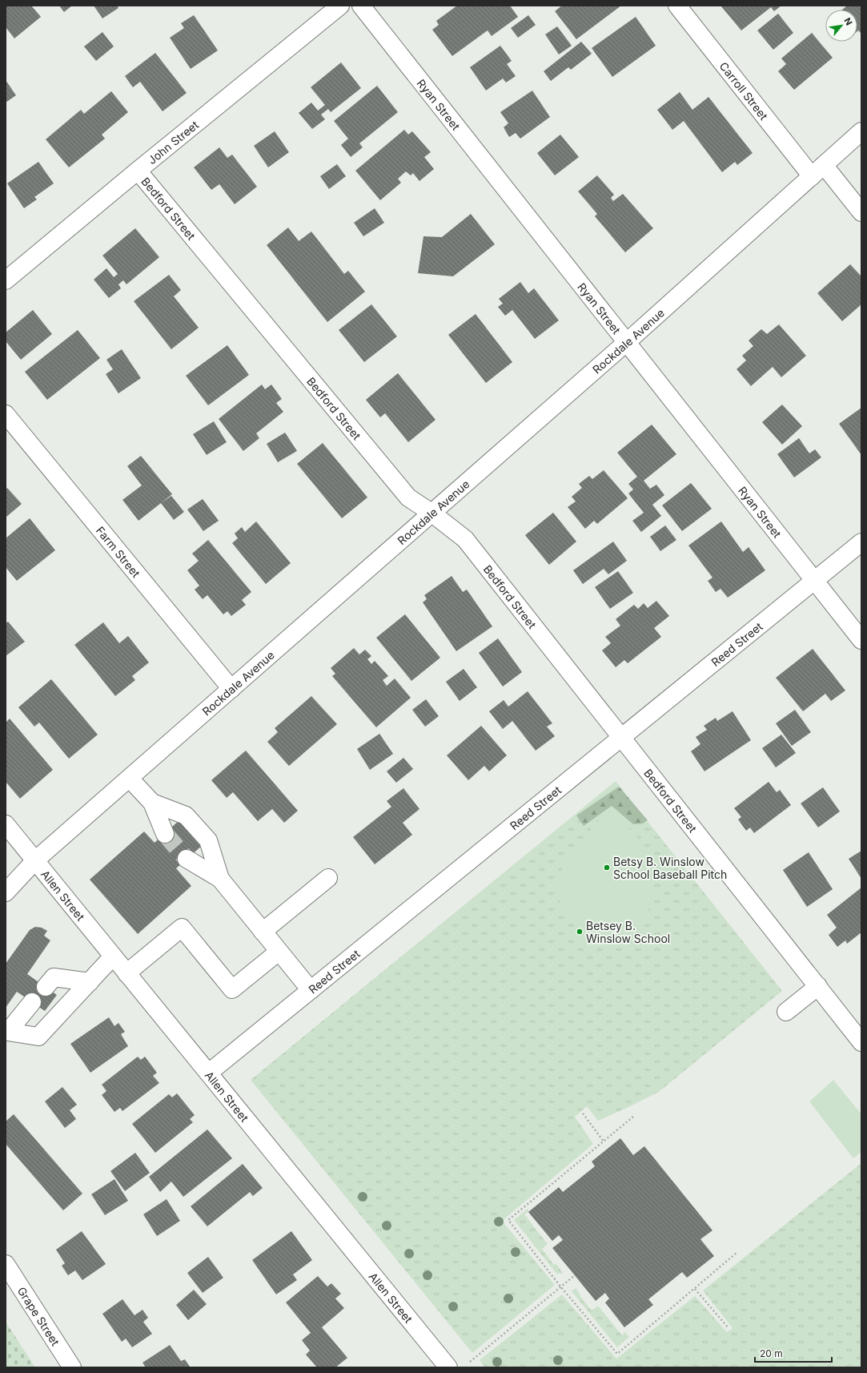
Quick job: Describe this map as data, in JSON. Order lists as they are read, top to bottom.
{
  "streets": {
    "street": [
      "Carroll Street",
      "Ryan Street",
      "John Street",
      "Bedford Street",
      "Rockdale Avenue",
      "Farm Street",
      "Reed Street",
      "Allen Street",
      "Grape Street"
    ]
  },
  "crossings": [
    ["Carroll Street", "Rockdale Avenue"],
    ["Ryan Street", "Rockdale Avenue"],
    ["Ryan Street", "Reed Street"],
    ["John Street", "Bedford Street"],
    ["Bedford Street", "Rockdale Avenue"],
    ["Bedford Street", "Reed Street"],
    ["Rockdale Avenue", "Farm Street"],
    ["Rockdale Avenue", "Allen Street"],
    ["Reed Street", "Allen Street"]
  ],
  "places": ["Betsy B. Winslow School Baseball Pitch", "Betsey B. Winslow School"],
  "scale_bar": "20 m",
  "north": "top right"
}
